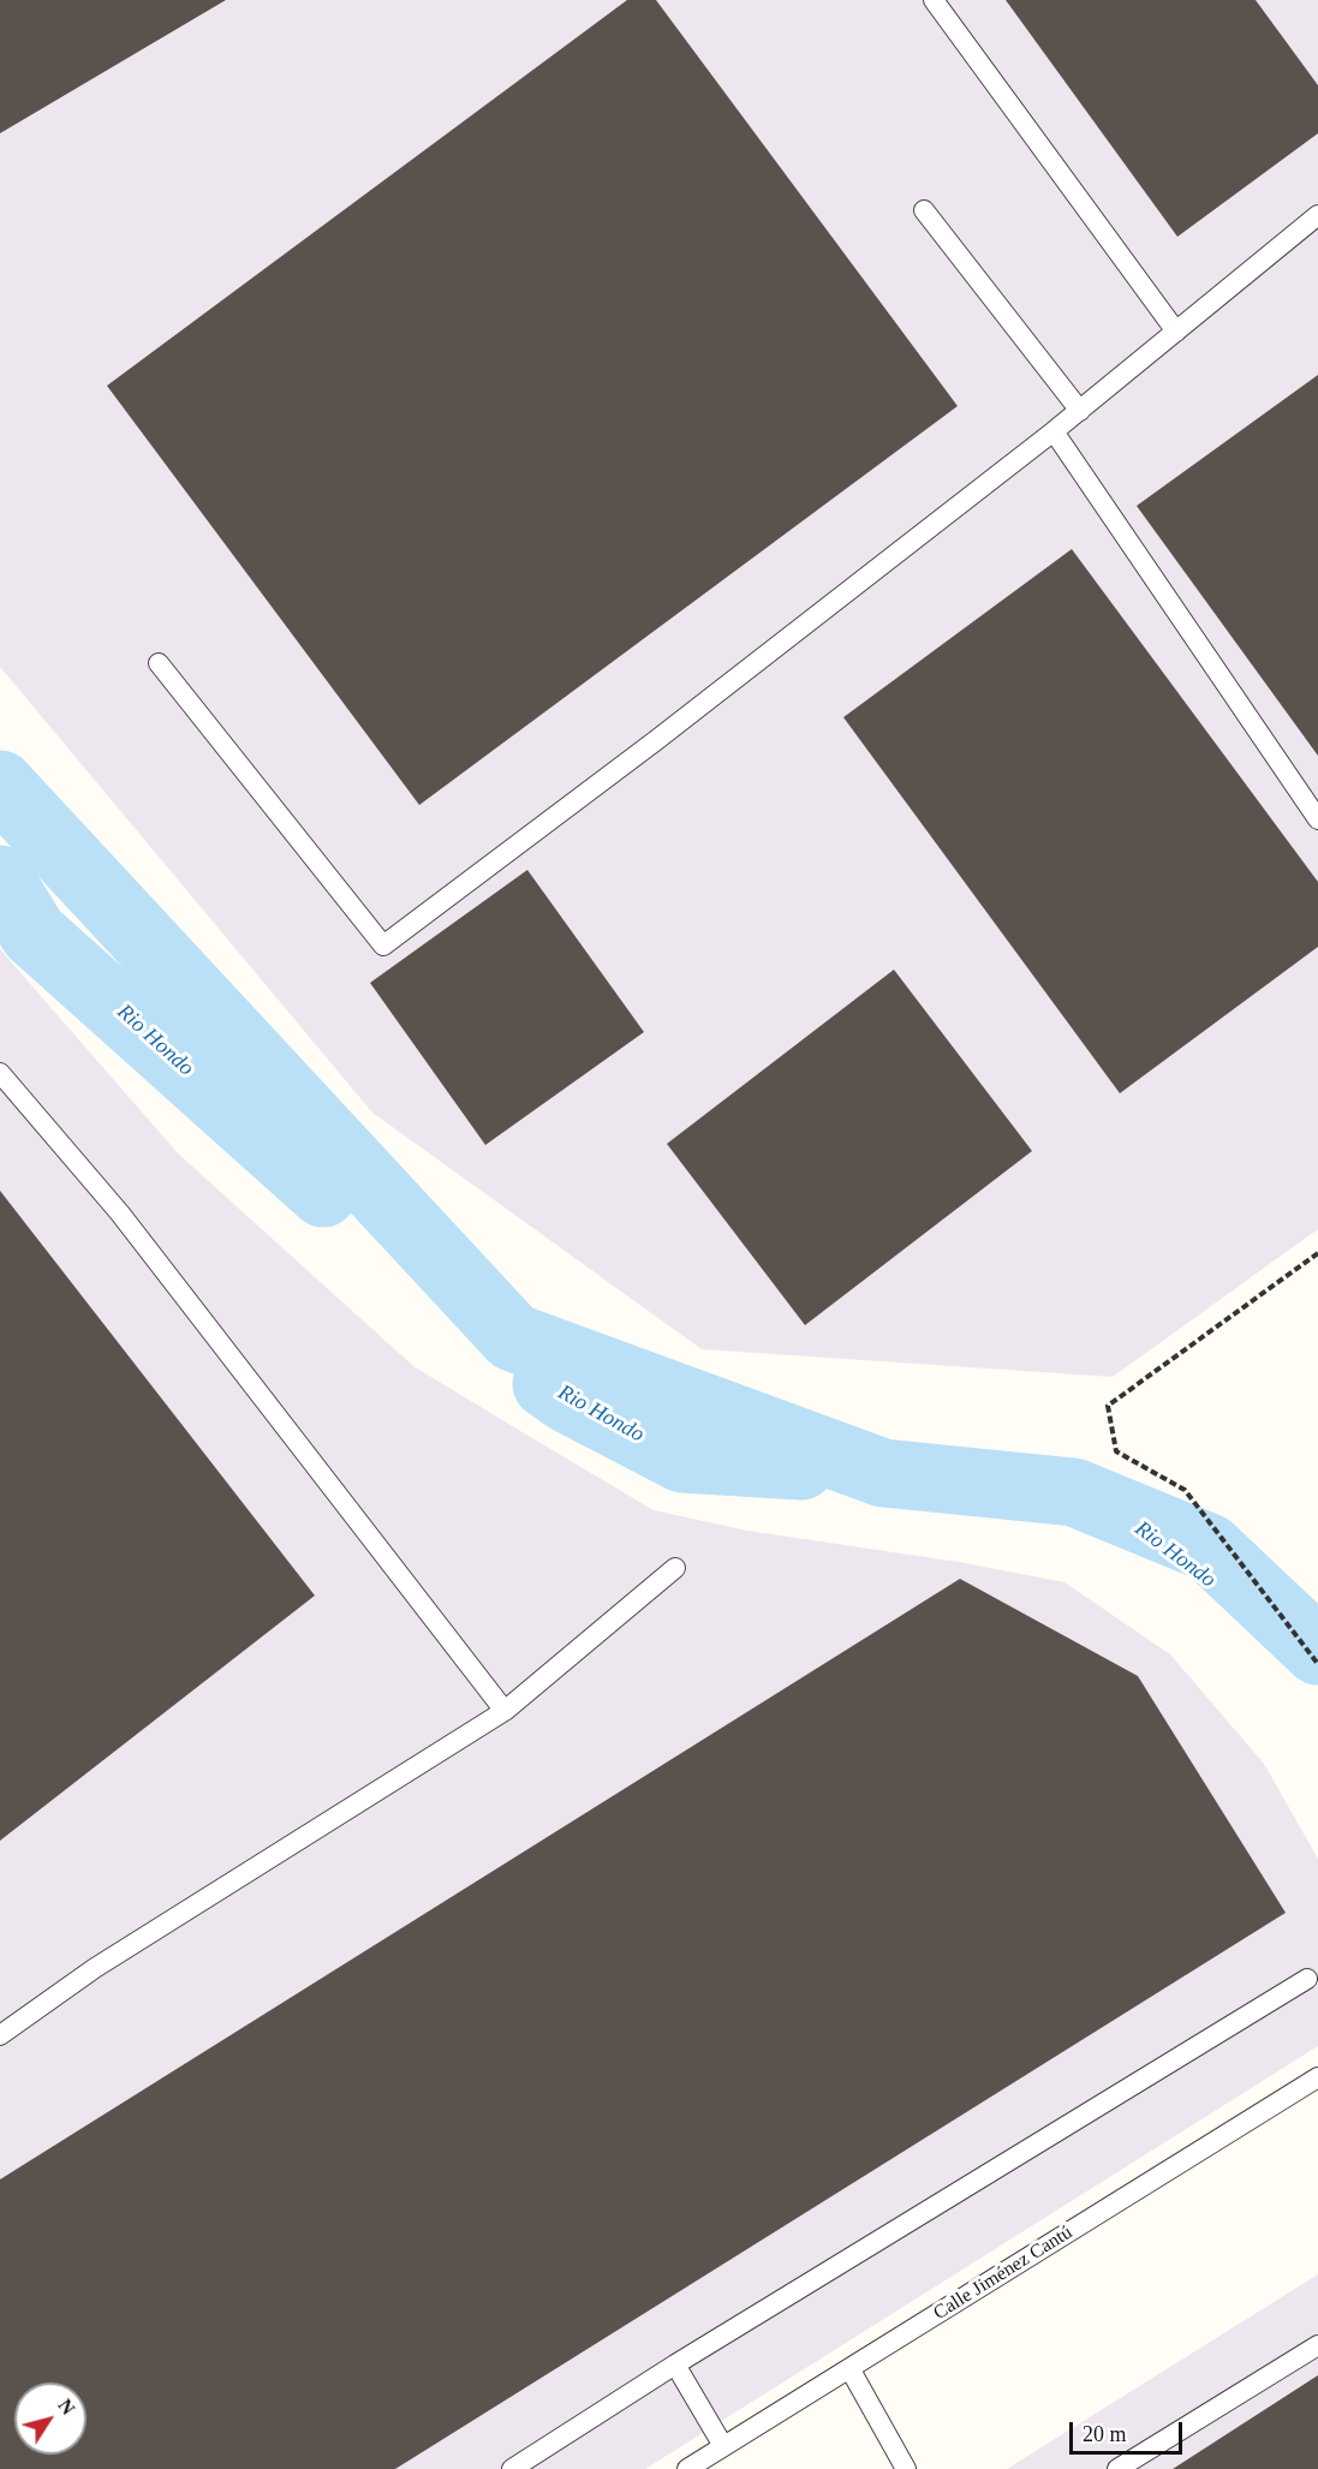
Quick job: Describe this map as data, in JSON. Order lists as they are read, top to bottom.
{
  "streets": {
    "lane": ["Calle Jiménez Cantú"]
  },
  "water": ["Rio Hondo"],
  "scale_bar": "20 m",
  "north": "top right"
}
